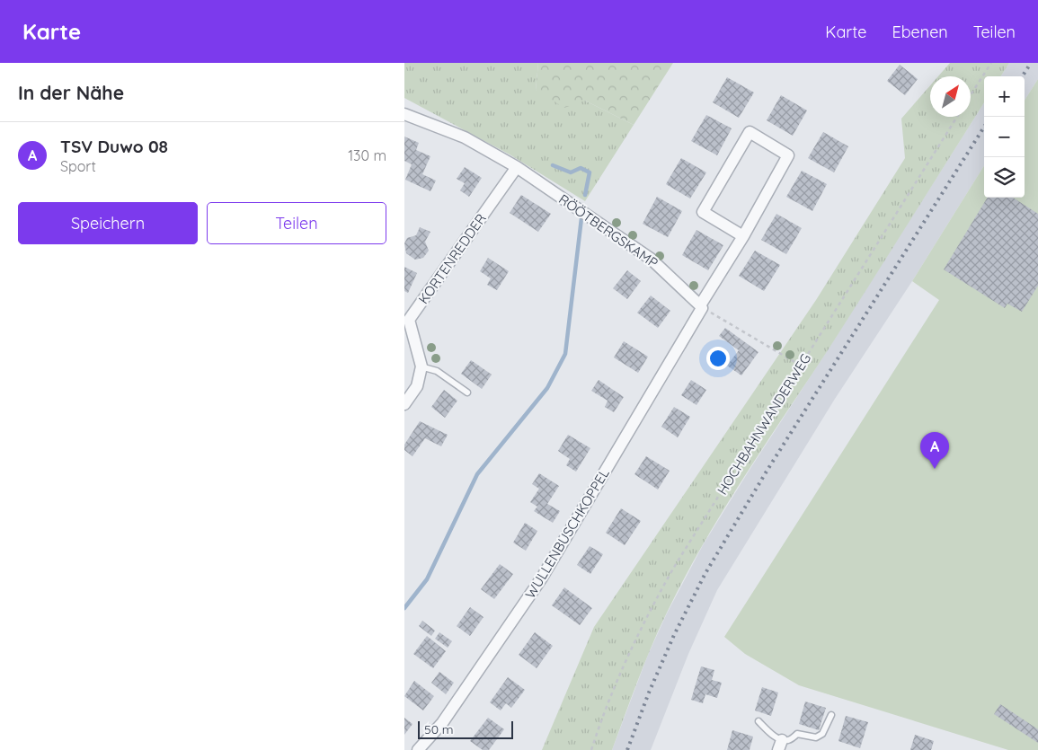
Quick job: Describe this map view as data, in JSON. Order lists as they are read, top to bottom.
{
  "streets": {
    "street": ["RÖÖTBERGSKAMP", "KORTENREDDER", "WULLENBUSCHKOPPEL"],
    "path": ["HOCHBAHNWANDERWEG"]
  },
  "crossings": [
    ["RÖÖTBERGSKAMP", "KORTENREDDER"],
    ["RÖÖTBERGSKAMP", "WULLENBUSCHKOPPEL"]
  ],
  "scale_bar": "50 m",
  "north": "top right",
  "page": {
    "header": "Karte",
    "nav": ["Karte", "Ebenen", "Teilen"],
    "heading": "In der Nähe",
    "map_buttons": ["+", "−"],
    "list": [
      {
        "mark": "A",
        "name": "TSV Duwo 08",
        "note": "Sport",
        "value": "130 m"
      }
    ],
    "buttons": ["Speichern", "Teilen"],
    "pins": "A",
    "scale": "50 m"
  }
}
